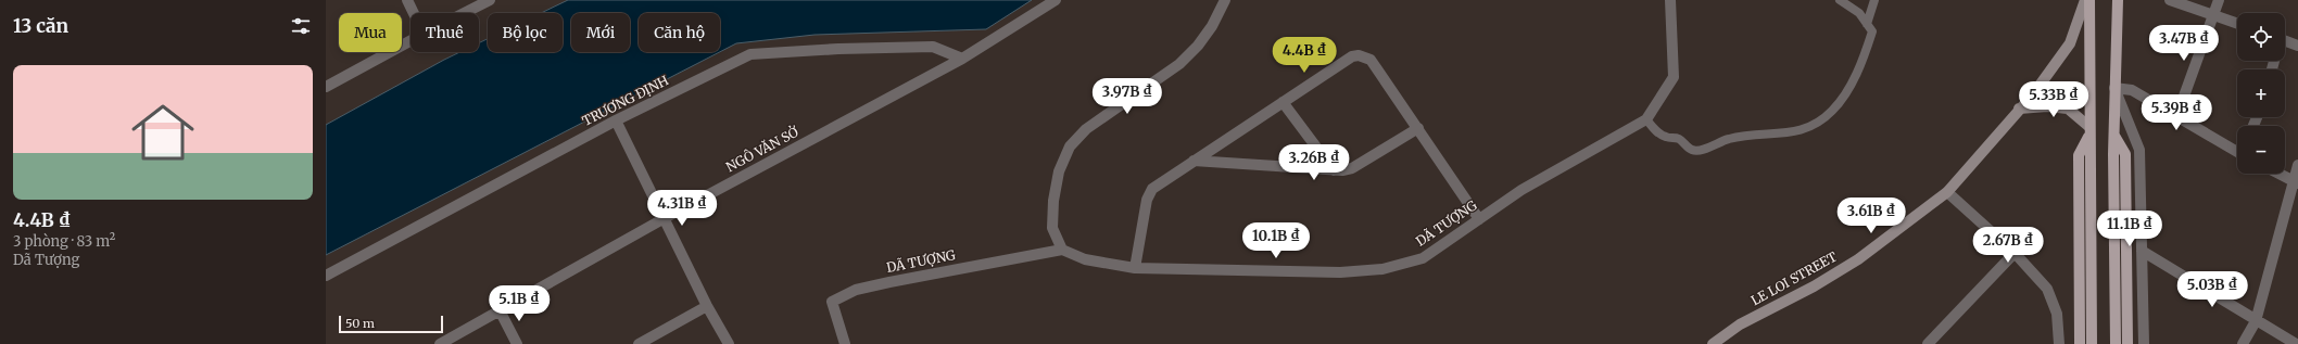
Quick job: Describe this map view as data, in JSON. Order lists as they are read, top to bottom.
{
  "streets": {
    "street": [
      "TRƯƠNG ĐỊNH",
      "NGÔ VĂN SỞ",
      "DÃ TƯỢNG",
      "LE LOI STREET"
    ]
  },
  "crossings": [
    ["TRƯƠNG ĐỊNH", "NGÔ VĂN SỞ"]
  ],
  "scale_bar": "50 m",
  "page": {
    "heading": "13 căn",
    "map_buttons": ["+", "−"],
    "chip": [
      "Mua",
      "Thuê",
      "Bộ lọc",
      "Mới",
      "Căn hộ"
    ],
    "price": [
      "3.47B ₫",
      "4.4B ₫",
      "3.97B ₫",
      "5.33B ₫",
      "5.39B ₫",
      "3.26B ₫",
      "4.31B ₫",
      "3.61B ₫",
      "11.1B ₫",
      "10.1B ₫",
      "2.67B ₫",
      "5.03B ₫",
      "5.1B ₫"
    ],
    "list": [
      {
        "name": "4.4B ₫",
        "note": "3 phòng · 83 m² · Dã Tượng"
      }
    ],
    "scale": "50 m"
  }
}
